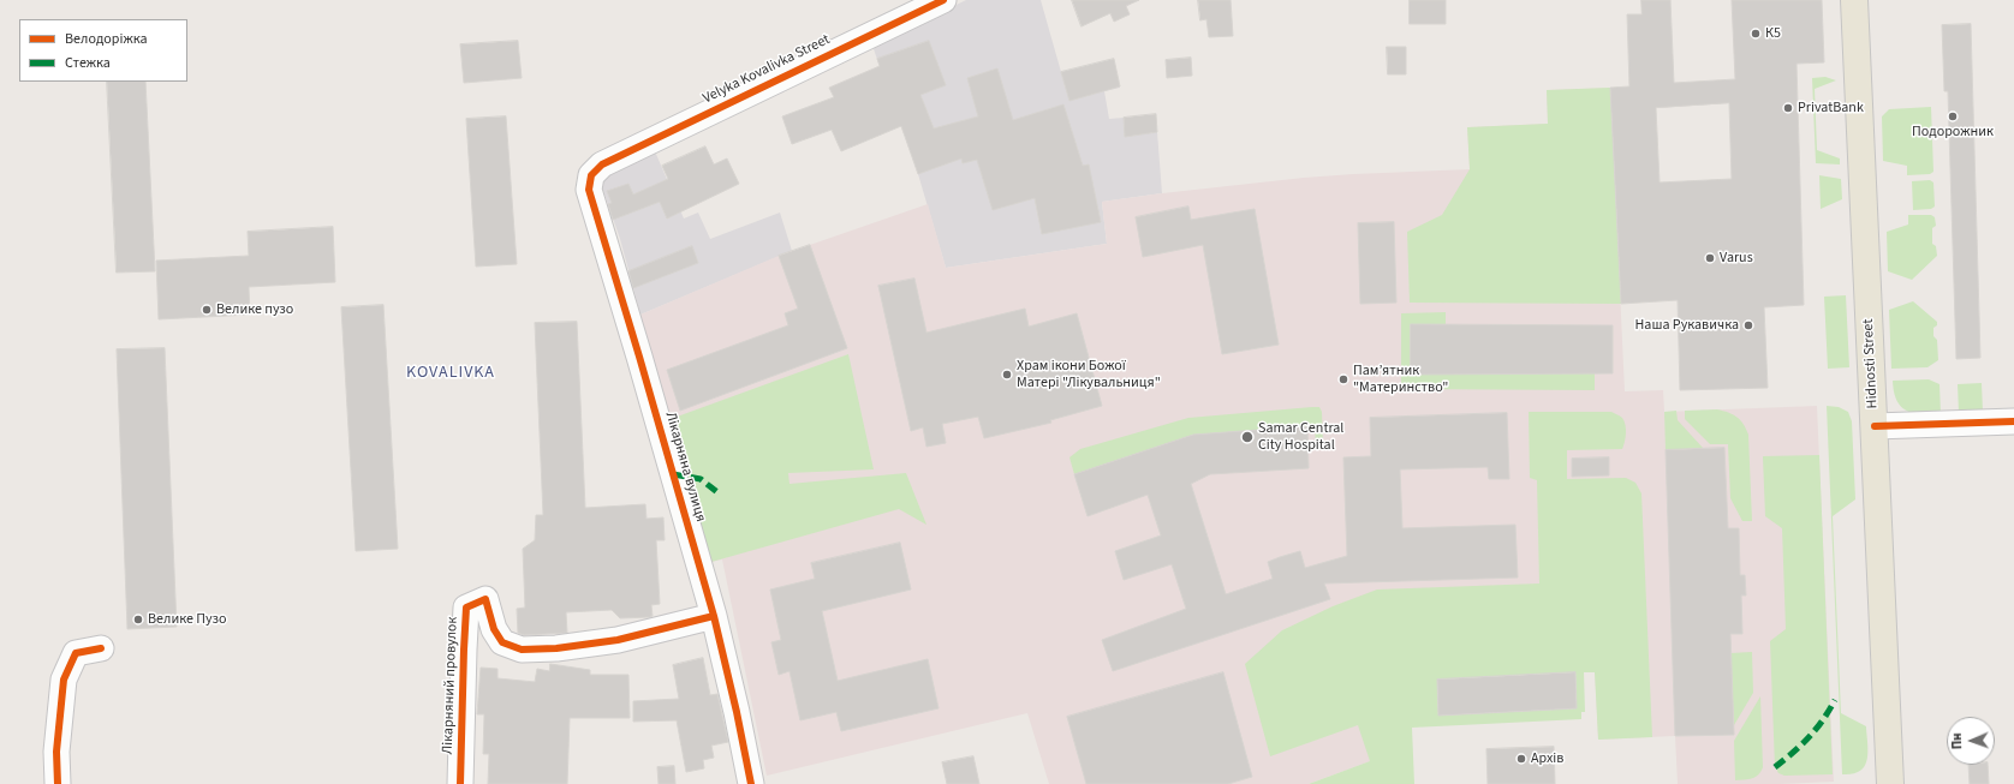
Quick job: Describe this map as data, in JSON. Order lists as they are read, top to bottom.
{
  "streets": {
    "main road": ["Hidnosti Street"],
    "street": ["Velyka Kovalivka Street", "Лікарняна вулиця", "Лікарняний провулок"]
  },
  "crossings": [
    ["Velyka Kovalivka Street", "Лікарняна вулиця"],
    ["Лікарняна вулиця", "Лікарняний провулок"]
  ],
  "districts": ["KOVALIVKA"],
  "places": [
    "К5",
    "PrivatBank",
    "Подорожник",
    "Varus",
    "Велике пузо",
    "Наша Рукавичка",
    "Храм ікони Божої Матері \"Лікувальниця\"",
    "Пам’ятник \"Материнство\"",
    "Samar Central City Hospital",
    "Велике Пузо",
    "Архів"
  ],
  "legend": ["Велодоріжка", "Стежка"],
  "north": "left"
}
